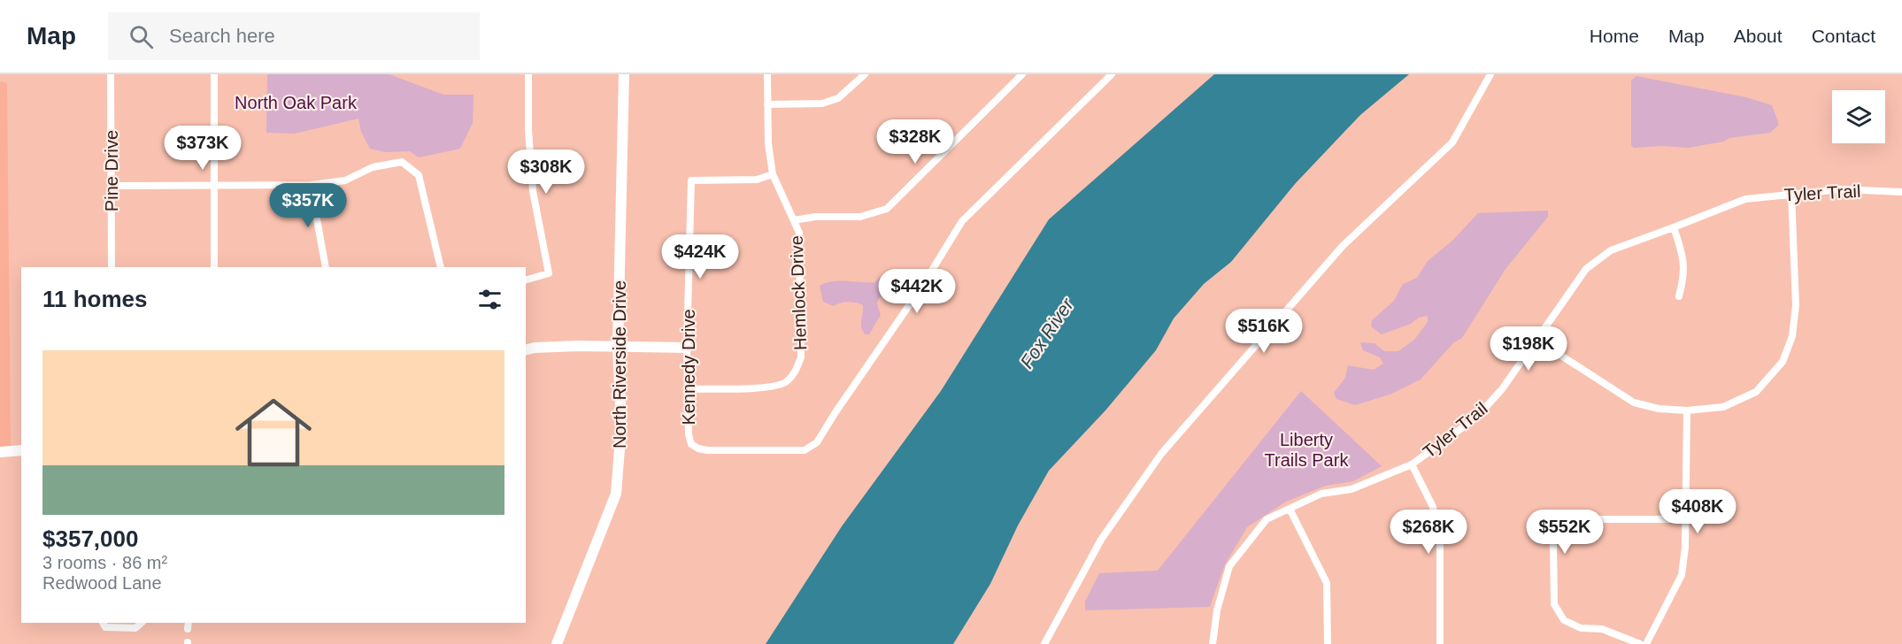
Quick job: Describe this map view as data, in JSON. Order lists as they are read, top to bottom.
{
  "streets": {
    "street": [
      "Pine Drive",
      "Tyler Trail",
      "Hemlock Drive",
      "North Riverside Drive",
      "Kennedy Drive"
    ]
  },
  "crossings": [
    ["Hemlock Drive", "Kennedy Drive"]
  ],
  "water": ["Fox River"],
  "parks": ["North Oak Park", "Liberty Trails Park"],
  "page": {
    "header": "Map",
    "search": "Search here",
    "nav": [
      "Home",
      "Map",
      "About",
      "Contact"
    ],
    "price": [
      "$328K",
      "$373K",
      "$308K",
      "$357K",
      "$424K",
      "$442K",
      "$516K",
      "$198K",
      "$408K",
      "$268K",
      "$552K"
    ],
    "heading": "11 homes",
    "list": [
      {
        "name": "$357,000",
        "note": "3 rooms · 86 m² · Redwood Lane"
      }
    ]
  }
}
